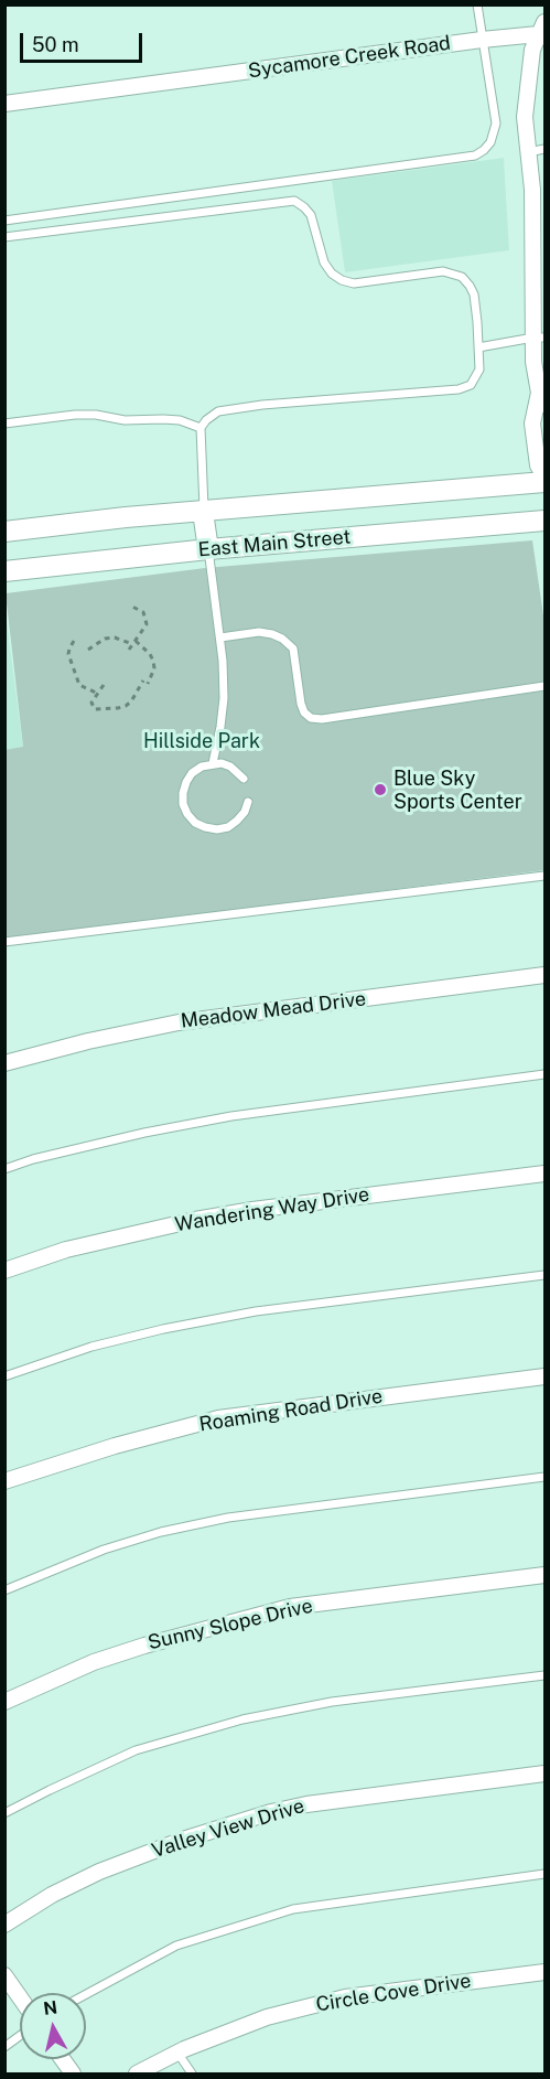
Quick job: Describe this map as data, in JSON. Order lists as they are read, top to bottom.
{
  "streets": {
    "main road": ["East Main Street"],
    "street": [
      "Sycamore Creek Road",
      "Meadow Mead Drive",
      "Wandering Way Drive",
      "Roaming Road Drive",
      "Sunny Slope Drive",
      "Valley View Drive",
      "Circle Cove Drive"
    ]
  },
  "parks": ["Hillside Park"],
  "places": ["Blue Sky Sports Center"],
  "scale_bar": "50 m",
  "north": "top"
}
